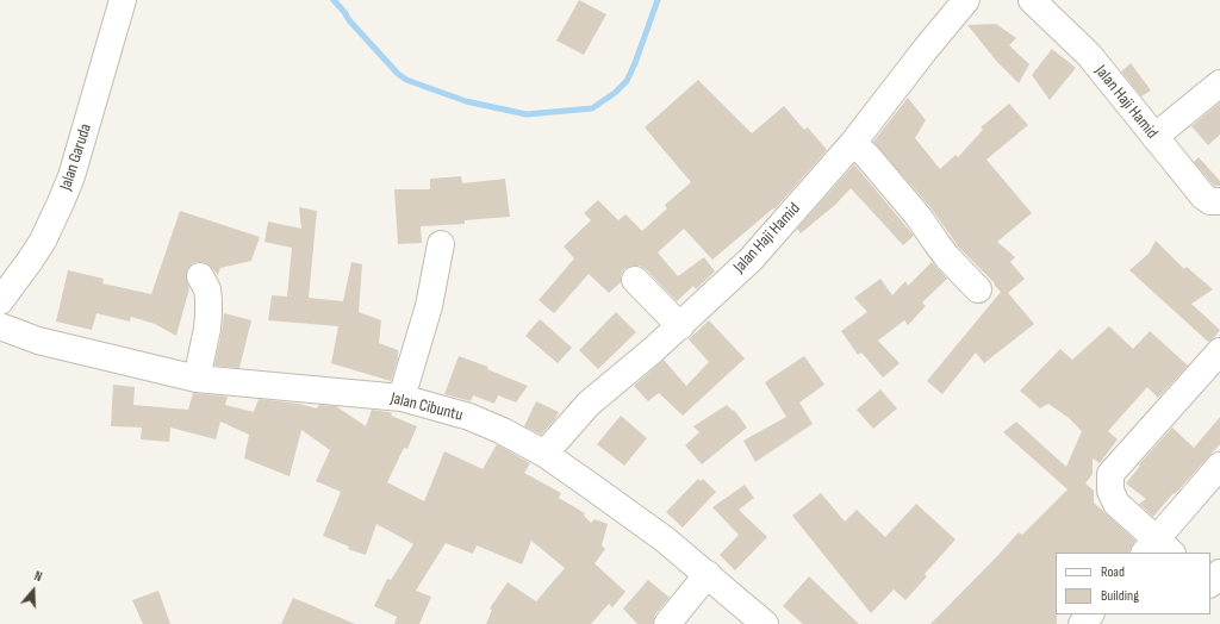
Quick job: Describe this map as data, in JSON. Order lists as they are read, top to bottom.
{
  "streets": {
    "street": ["Jalan Haji Hamid", "Jalan Garuda", "Jalan Cibuntu"]
  },
  "crossings": [
    ["Jalan Haji Hamid", "Jalan Cibuntu"]
  ],
  "legend": ["Road", "Building"],
  "north": "top"
}
